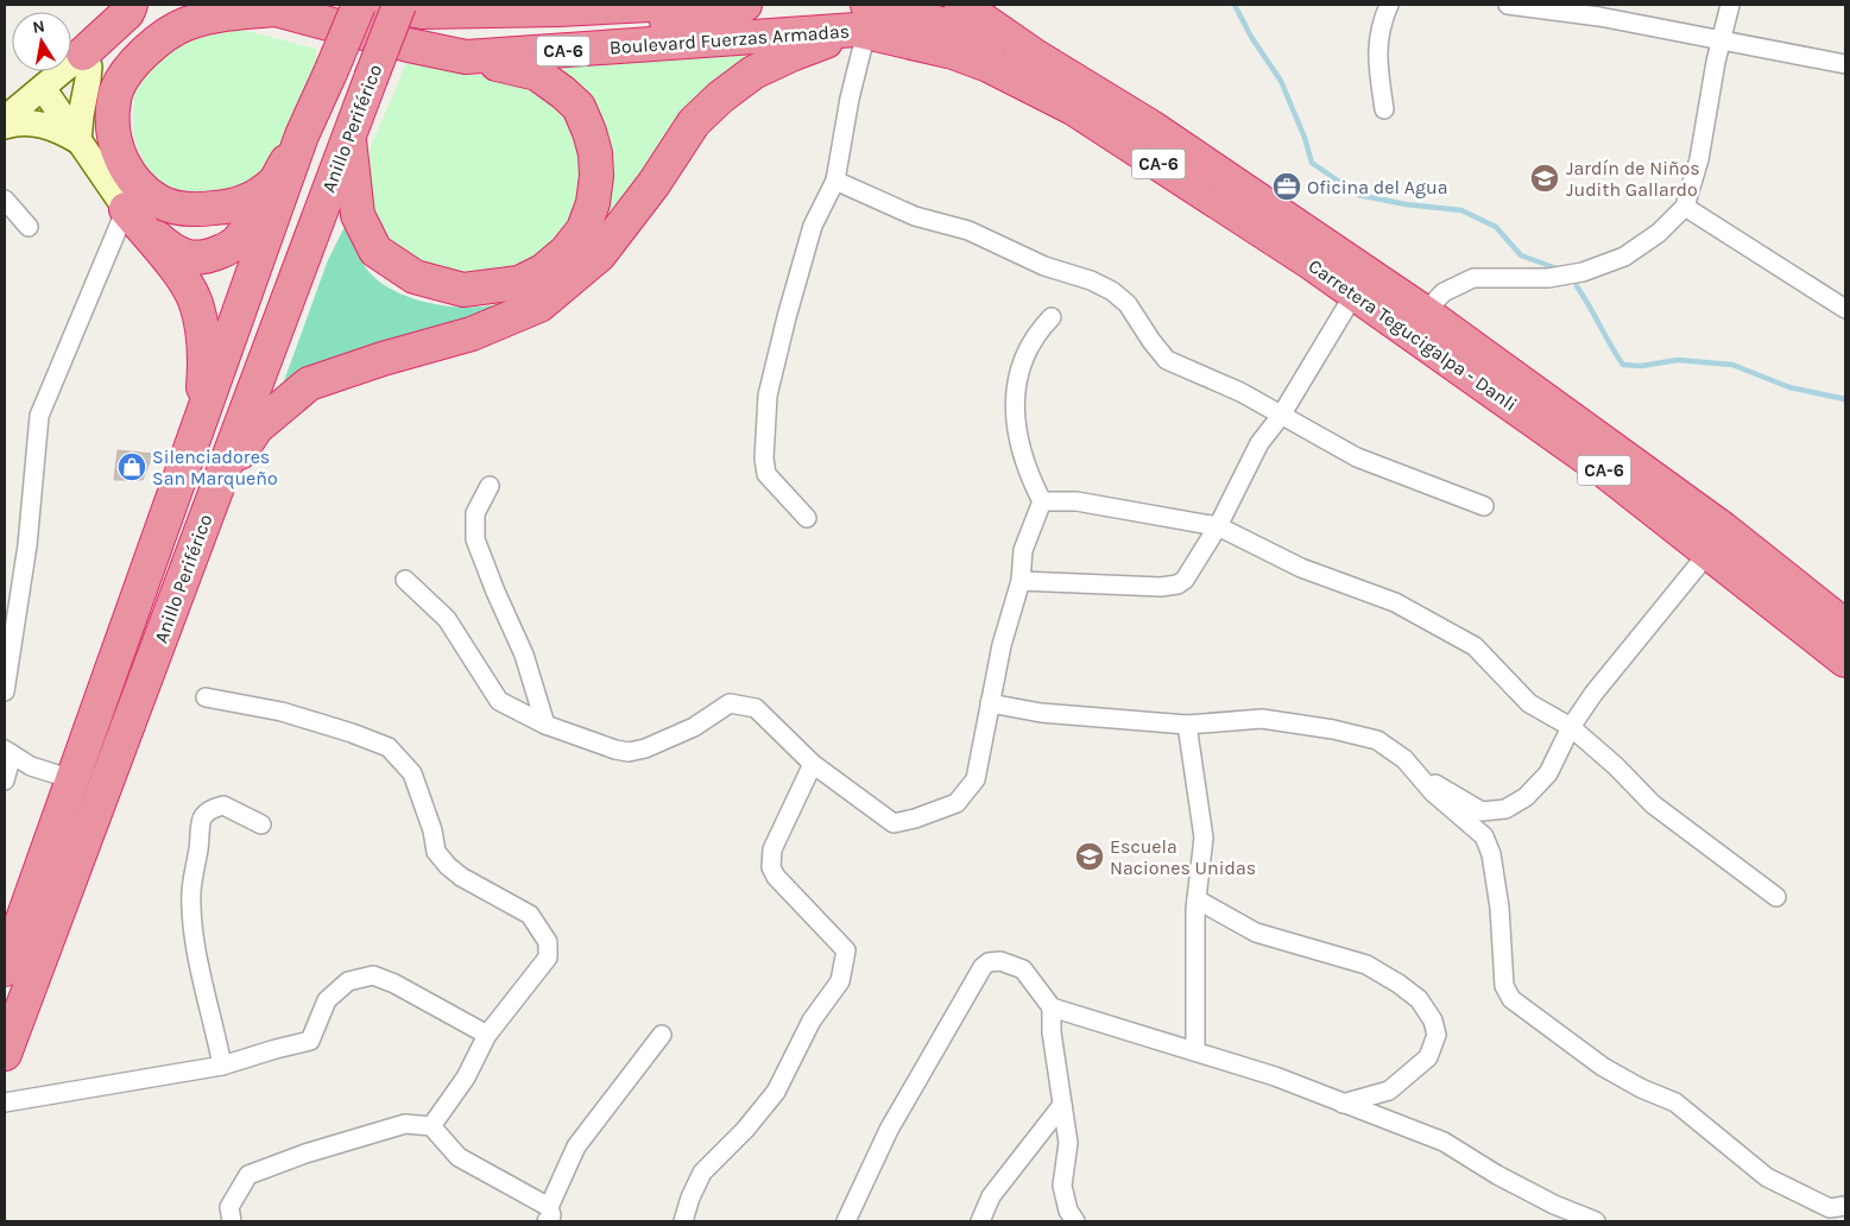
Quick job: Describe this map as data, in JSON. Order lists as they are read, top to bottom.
{
  "streets": {
    "highway": [
      "Boulevard Fuerzas Armadas",
      "CA-6",
      "Anillo Periférico",
      "Carretera Tegucigalpa - Danli"
    ]
  },
  "crossings": [
    ["Boulevard Fuerzas Armadas", "Carretera Tegucigalpa - Danli"]
  ],
  "places": {
    "school or university": ["Jardín de Niños Judith Gallardo", "Escuela Naciones Unidas"],
    "office": ["Oficina del Agua"],
    "shop": ["Silenciadores San Marqueño"]
  },
  "north": "top"
}
